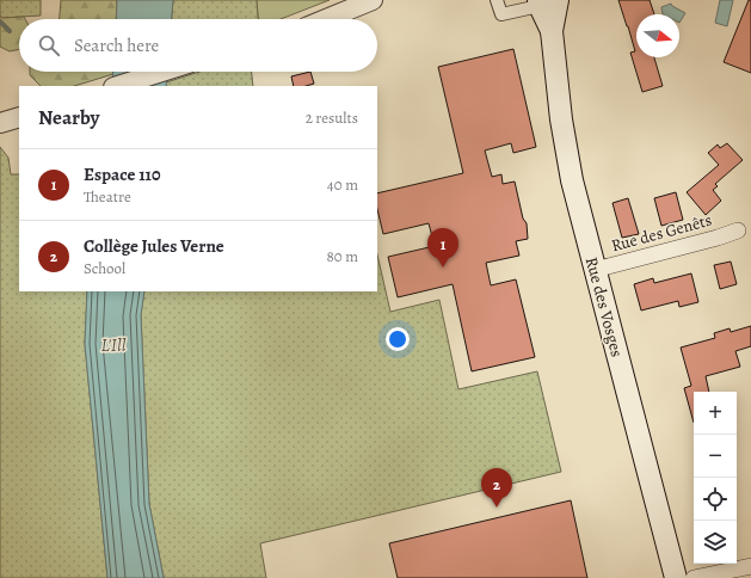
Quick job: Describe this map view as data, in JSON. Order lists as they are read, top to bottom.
{
  "streets": {
    "main road": ["Rue des Vosges"],
    "street": ["Rue des Genêts"]
  },
  "crossings": [
    ["Rue des Genêts", "Rue des Vosges"]
  ],
  "water": ["L'Ill"],
  "north": "right",
  "page": {
    "search": "Search here",
    "heading": ["Nearby", "2 results"],
    "list": [
      {
        "mark": "1",
        "name": "Espace 110",
        "note": "Theatre",
        "value": "40 m"
      },
      {
        "mark": "2",
        "name": "Collège Jules Verne",
        "note": "School",
        "value": "80 m"
      }
    ],
    "pins": ["1", "2"],
    "map_buttons": ["+", "−"]
  }
}
